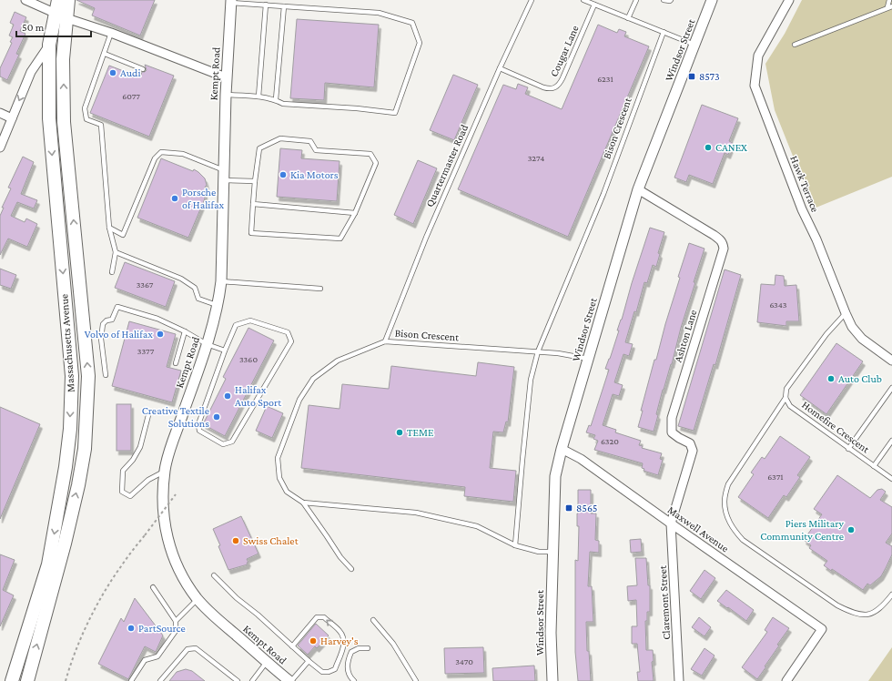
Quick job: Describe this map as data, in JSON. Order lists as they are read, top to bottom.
{
  "streets": {
    "main road": ["Massachusetts Avenue"],
    "street": [
      "Windsor Street",
      "Kempt Road",
      "Hawk Terrace",
      "Ashton Lane",
      "Maxwell Avenue",
      "Claremont Street"
    ],
    "lane": [
      "Cougar Lane",
      "Bison Crescent",
      "Quartermaster Road",
      "Homefire Crescent"
    ]
  },
  "crossings": [
    ["Windsor Street", "Ashton Lane"],
    ["Windsor Street", "Maxwell Avenue"],
    ["Cougar Lane", "Quartermaster Road"],
    ["Bison Crescent", "Quartermaster Road"],
    ["Ashton Lane", "Maxwell Avenue"],
    ["Ashton Lane", "Claremont Street"],
    ["Maxwell Avenue", "Claremont Street"]
  ],
  "places": {
    "other": [
      "Audi",
      "CANEX",
      "Kia Motors",
      "Porsche of Halifax",
      "Volvo of Halifax",
      "Auto Club",
      "Halifax Auto Sport",
      "Creative Textile Solutions",
      "TEME",
      "Piers Military Community Centre",
      "Swiss Chalet",
      "PartSource",
      "Harvey's"
    ],
    "transit": ["8573", "8565"]
  },
  "house_numbers": [
    "6231",
    "6077",
    "3274",
    "3367",
    "6343",
    "3377",
    "3360",
    "6320",
    "6371",
    "3470"
  ],
  "scale_bar": "50 m"
}
